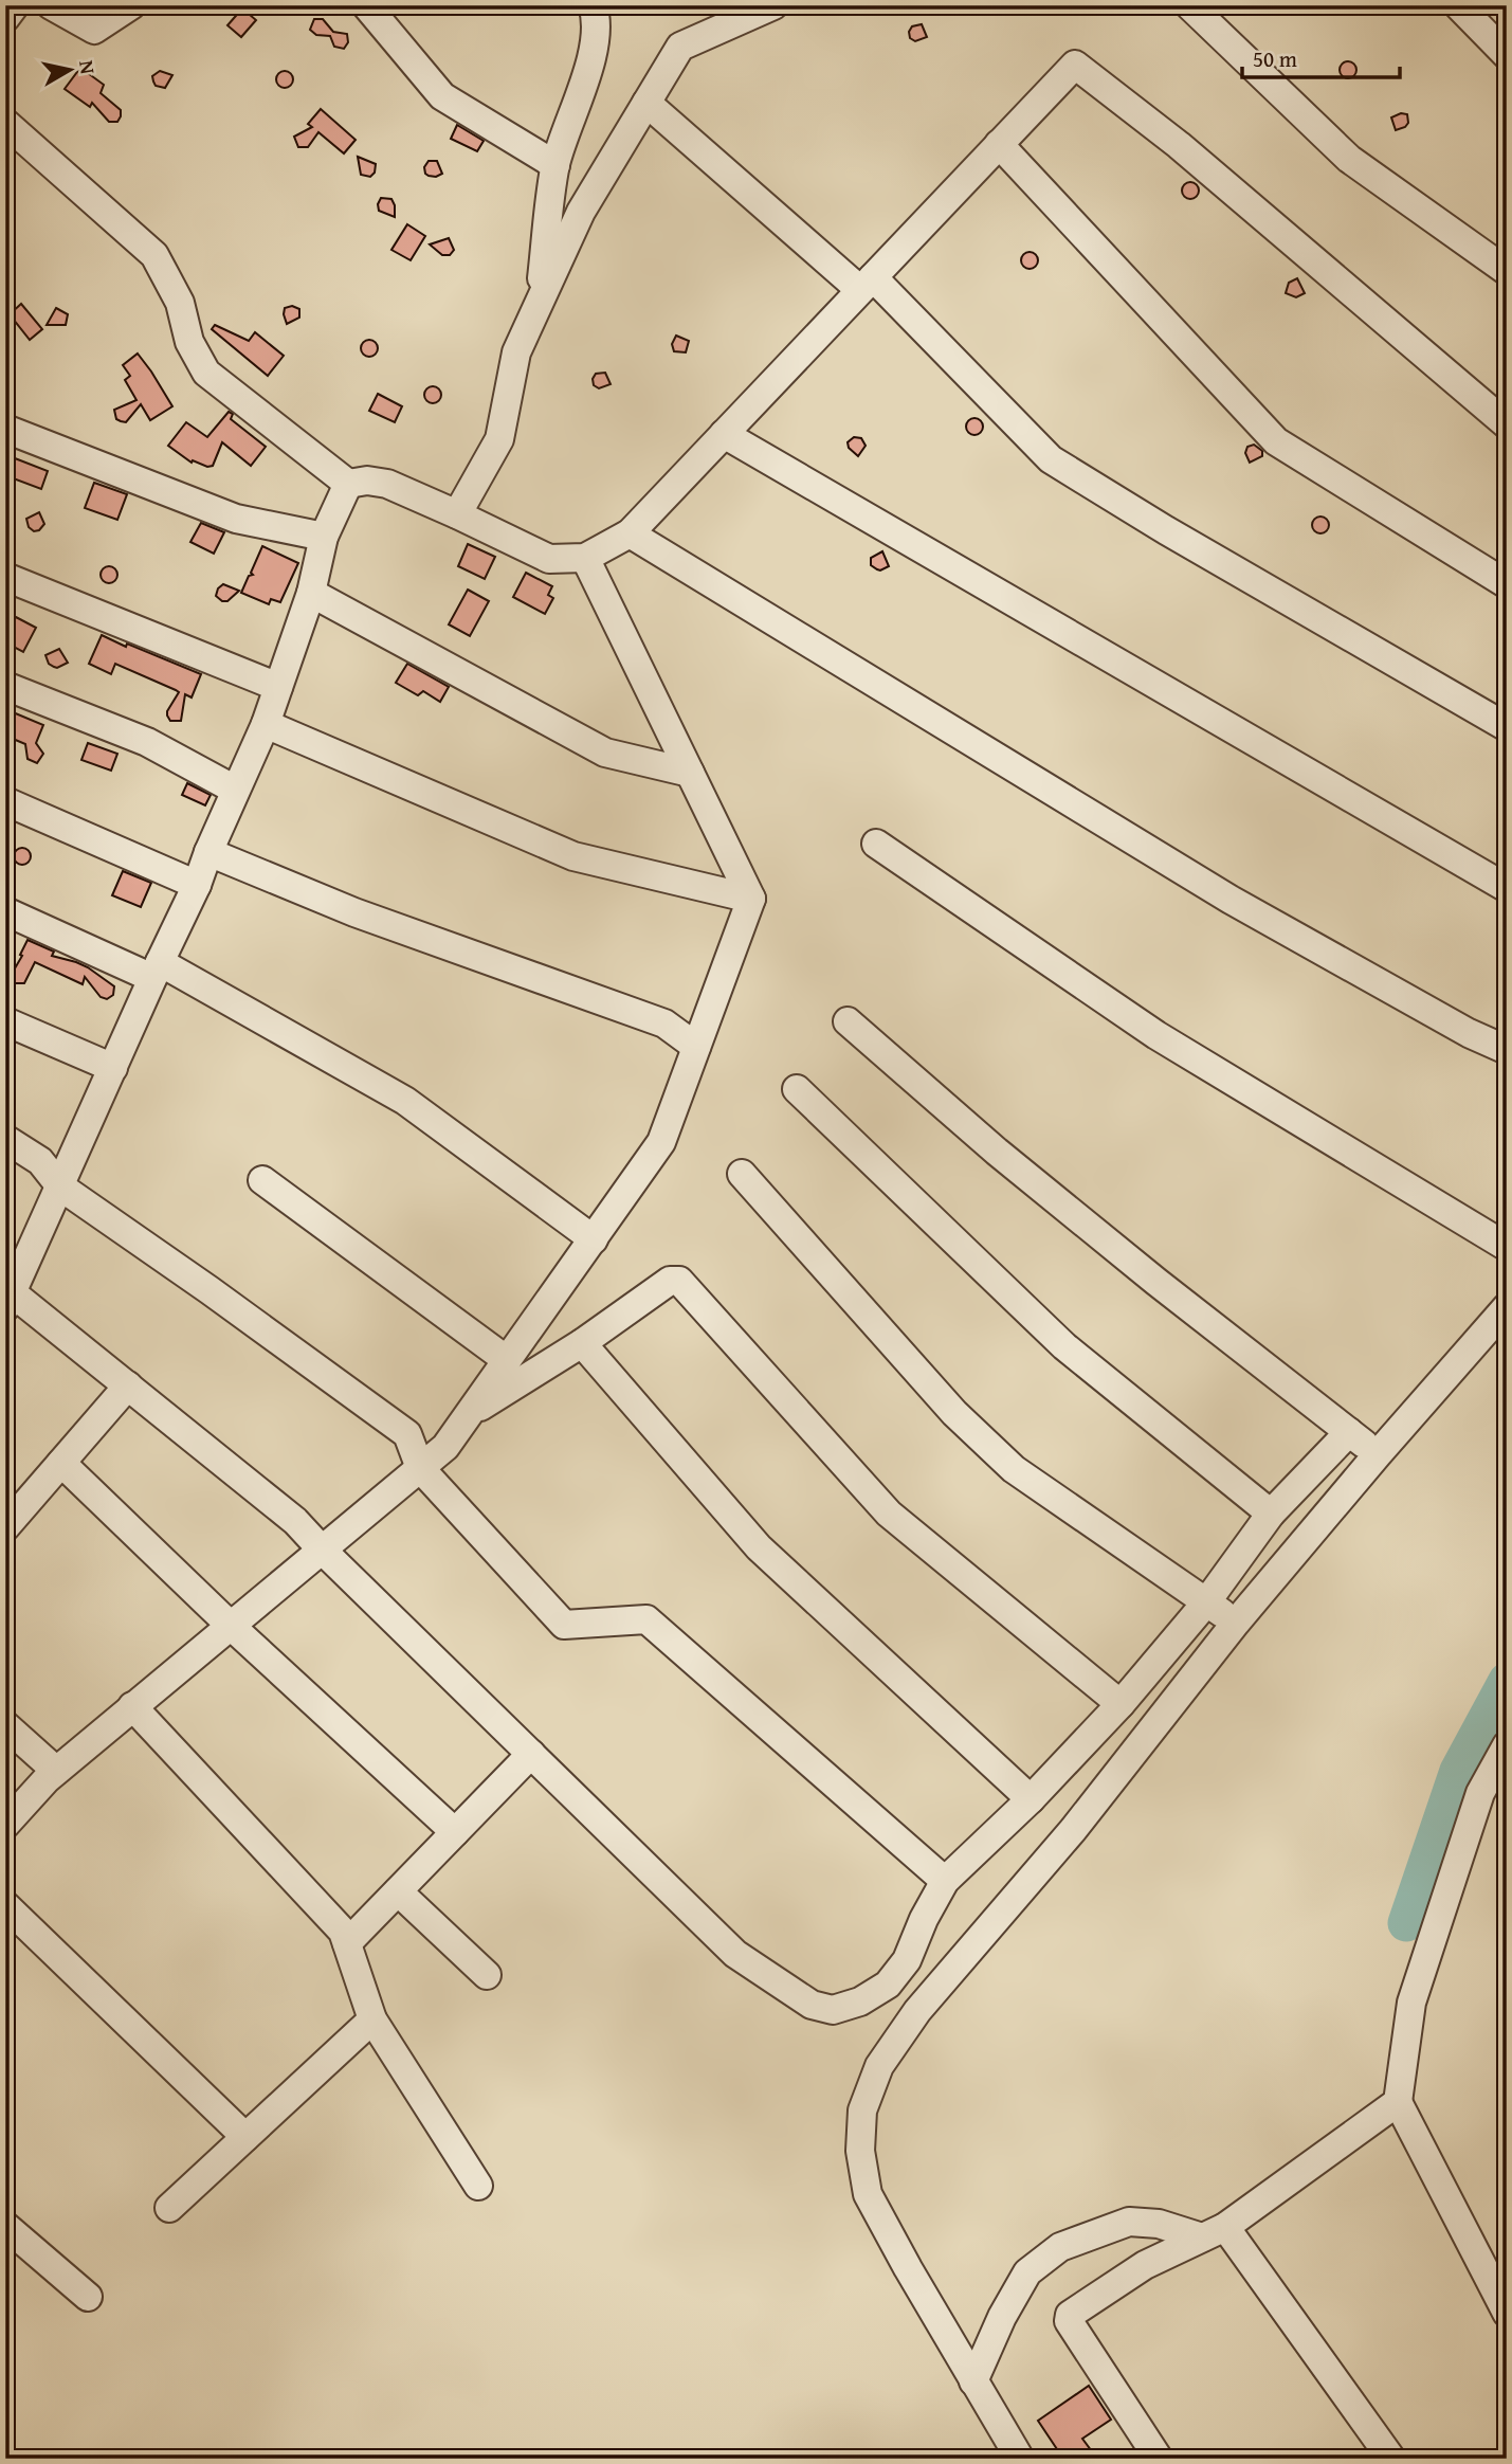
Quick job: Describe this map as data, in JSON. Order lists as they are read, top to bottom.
{
  "scale_bar": "50 m",
  "north": "right"
}
